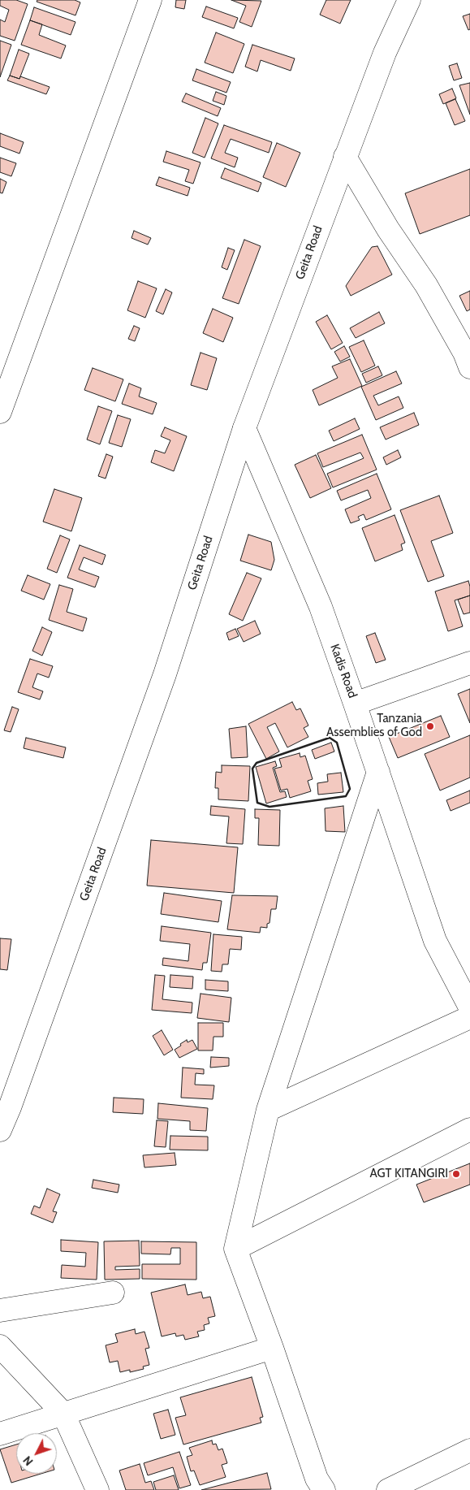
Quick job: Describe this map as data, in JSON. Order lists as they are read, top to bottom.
{
  "streets": {
    "street": ["Geita Road", "Kadis Road"]
  },
  "crossings": [
    ["Geita Road", "Kadis Road"]
  ],
  "places": ["Tanzania Assemblies of God", "AGT KITANGIRI"],
  "north": "bottom left"
}
